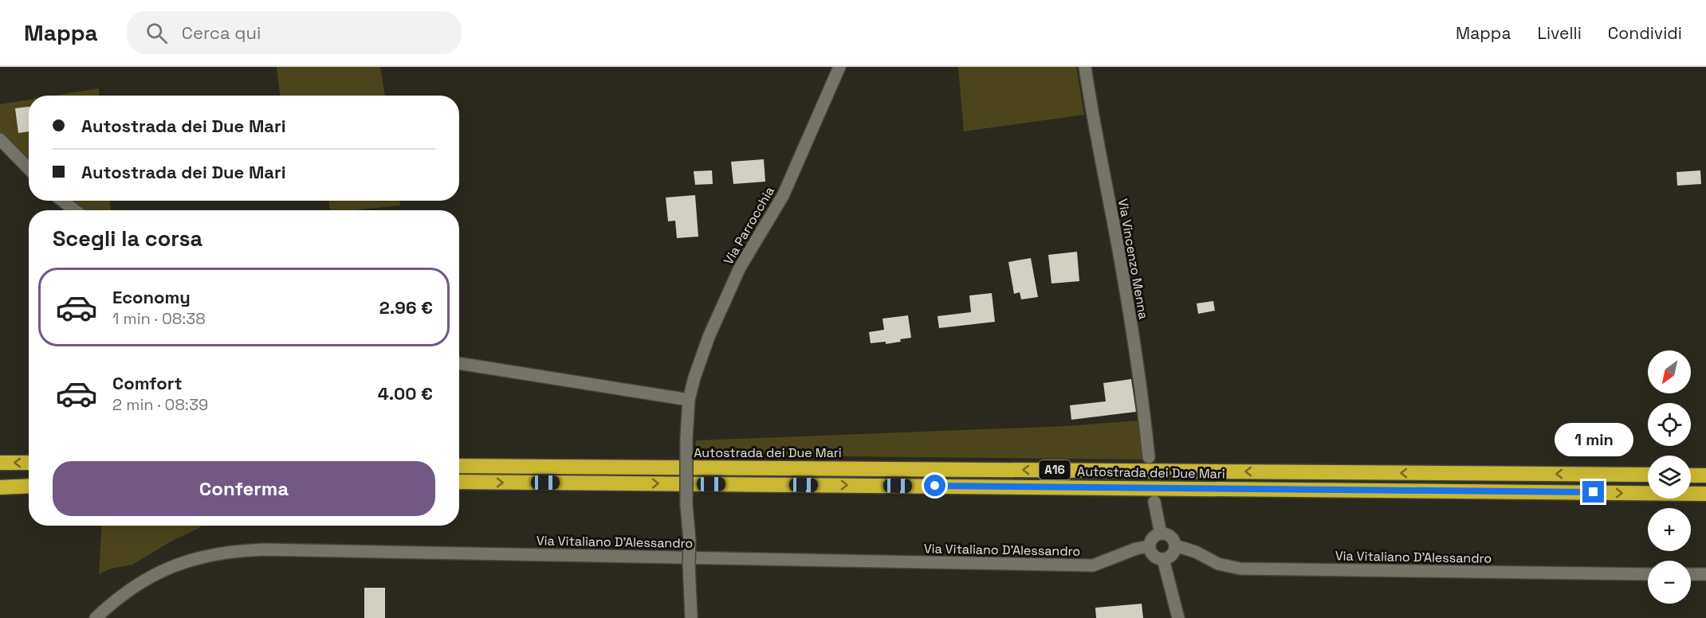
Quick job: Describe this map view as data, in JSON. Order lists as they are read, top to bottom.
{
  "streets": {
    "highway": ["Autostrada dei Due Mari", "A16"],
    "street": ["Via Parrocchia", "Via Vincenzo Menna", "Via Vitaliano D'Alessandro"]
  },
  "north": "bottom left",
  "page": {
    "header": "Mappa",
    "search": "Cerca qui",
    "nav": ["Mappa", "Livelli", "Condividi"],
    "banner": ["Autostrada dei Due Mari", "Autostrada dei Due Mari"],
    "heading": "Scegli la corsa",
    "list": [
      {
        "name": "Economy",
        "note": "1 min · 08:38",
        "value": "2.96 €"
      },
      {
        "name": "Comfort",
        "note": "2 min · 08:39",
        "value": "4.00 €"
      }
    ],
    "map_buttons": ["+", "−"],
    "bubble": "1 min",
    "buttons": "Conferma"
  }
}
